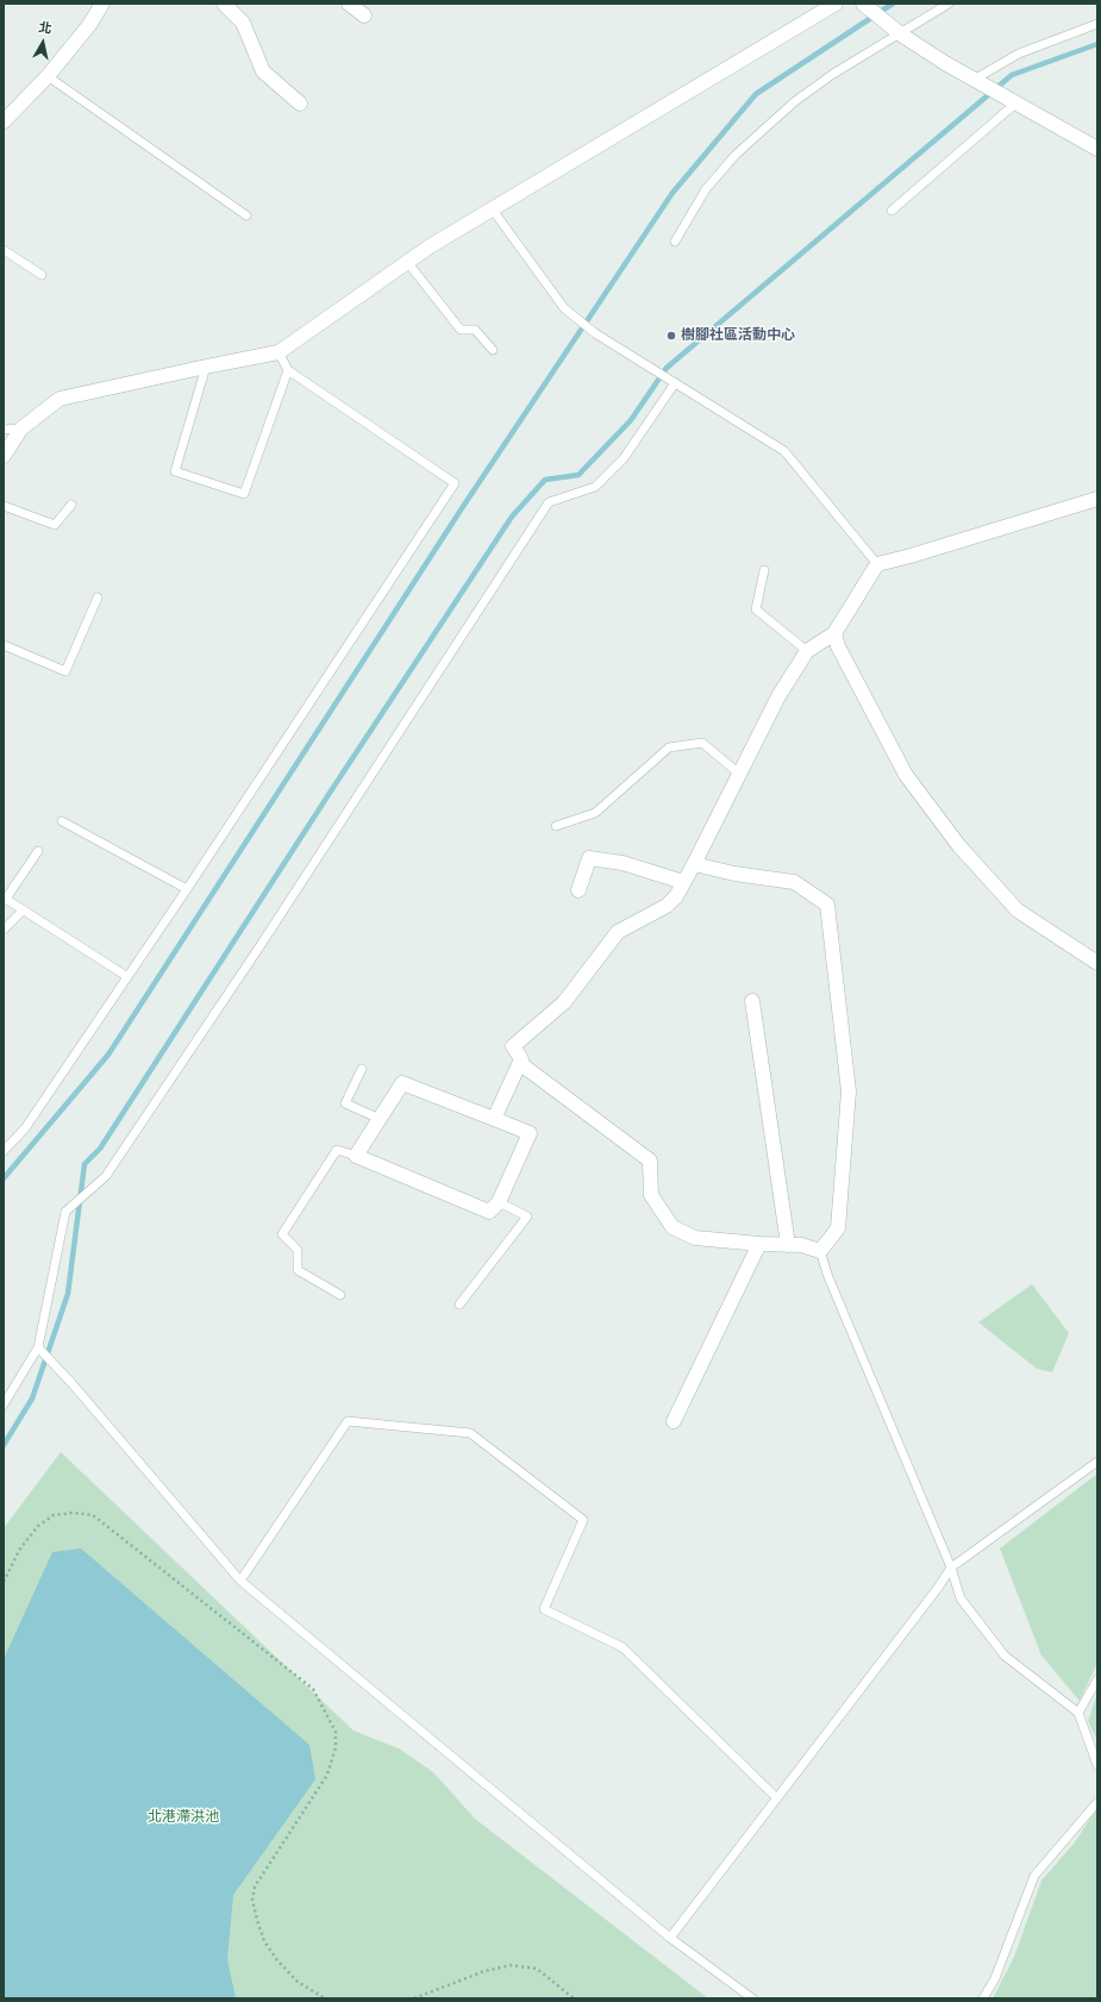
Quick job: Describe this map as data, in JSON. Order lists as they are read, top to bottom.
{
  "parks": ["北港滯洪池"],
  "places": ["樹腳社區活動中心"],
  "north": "top"
}
